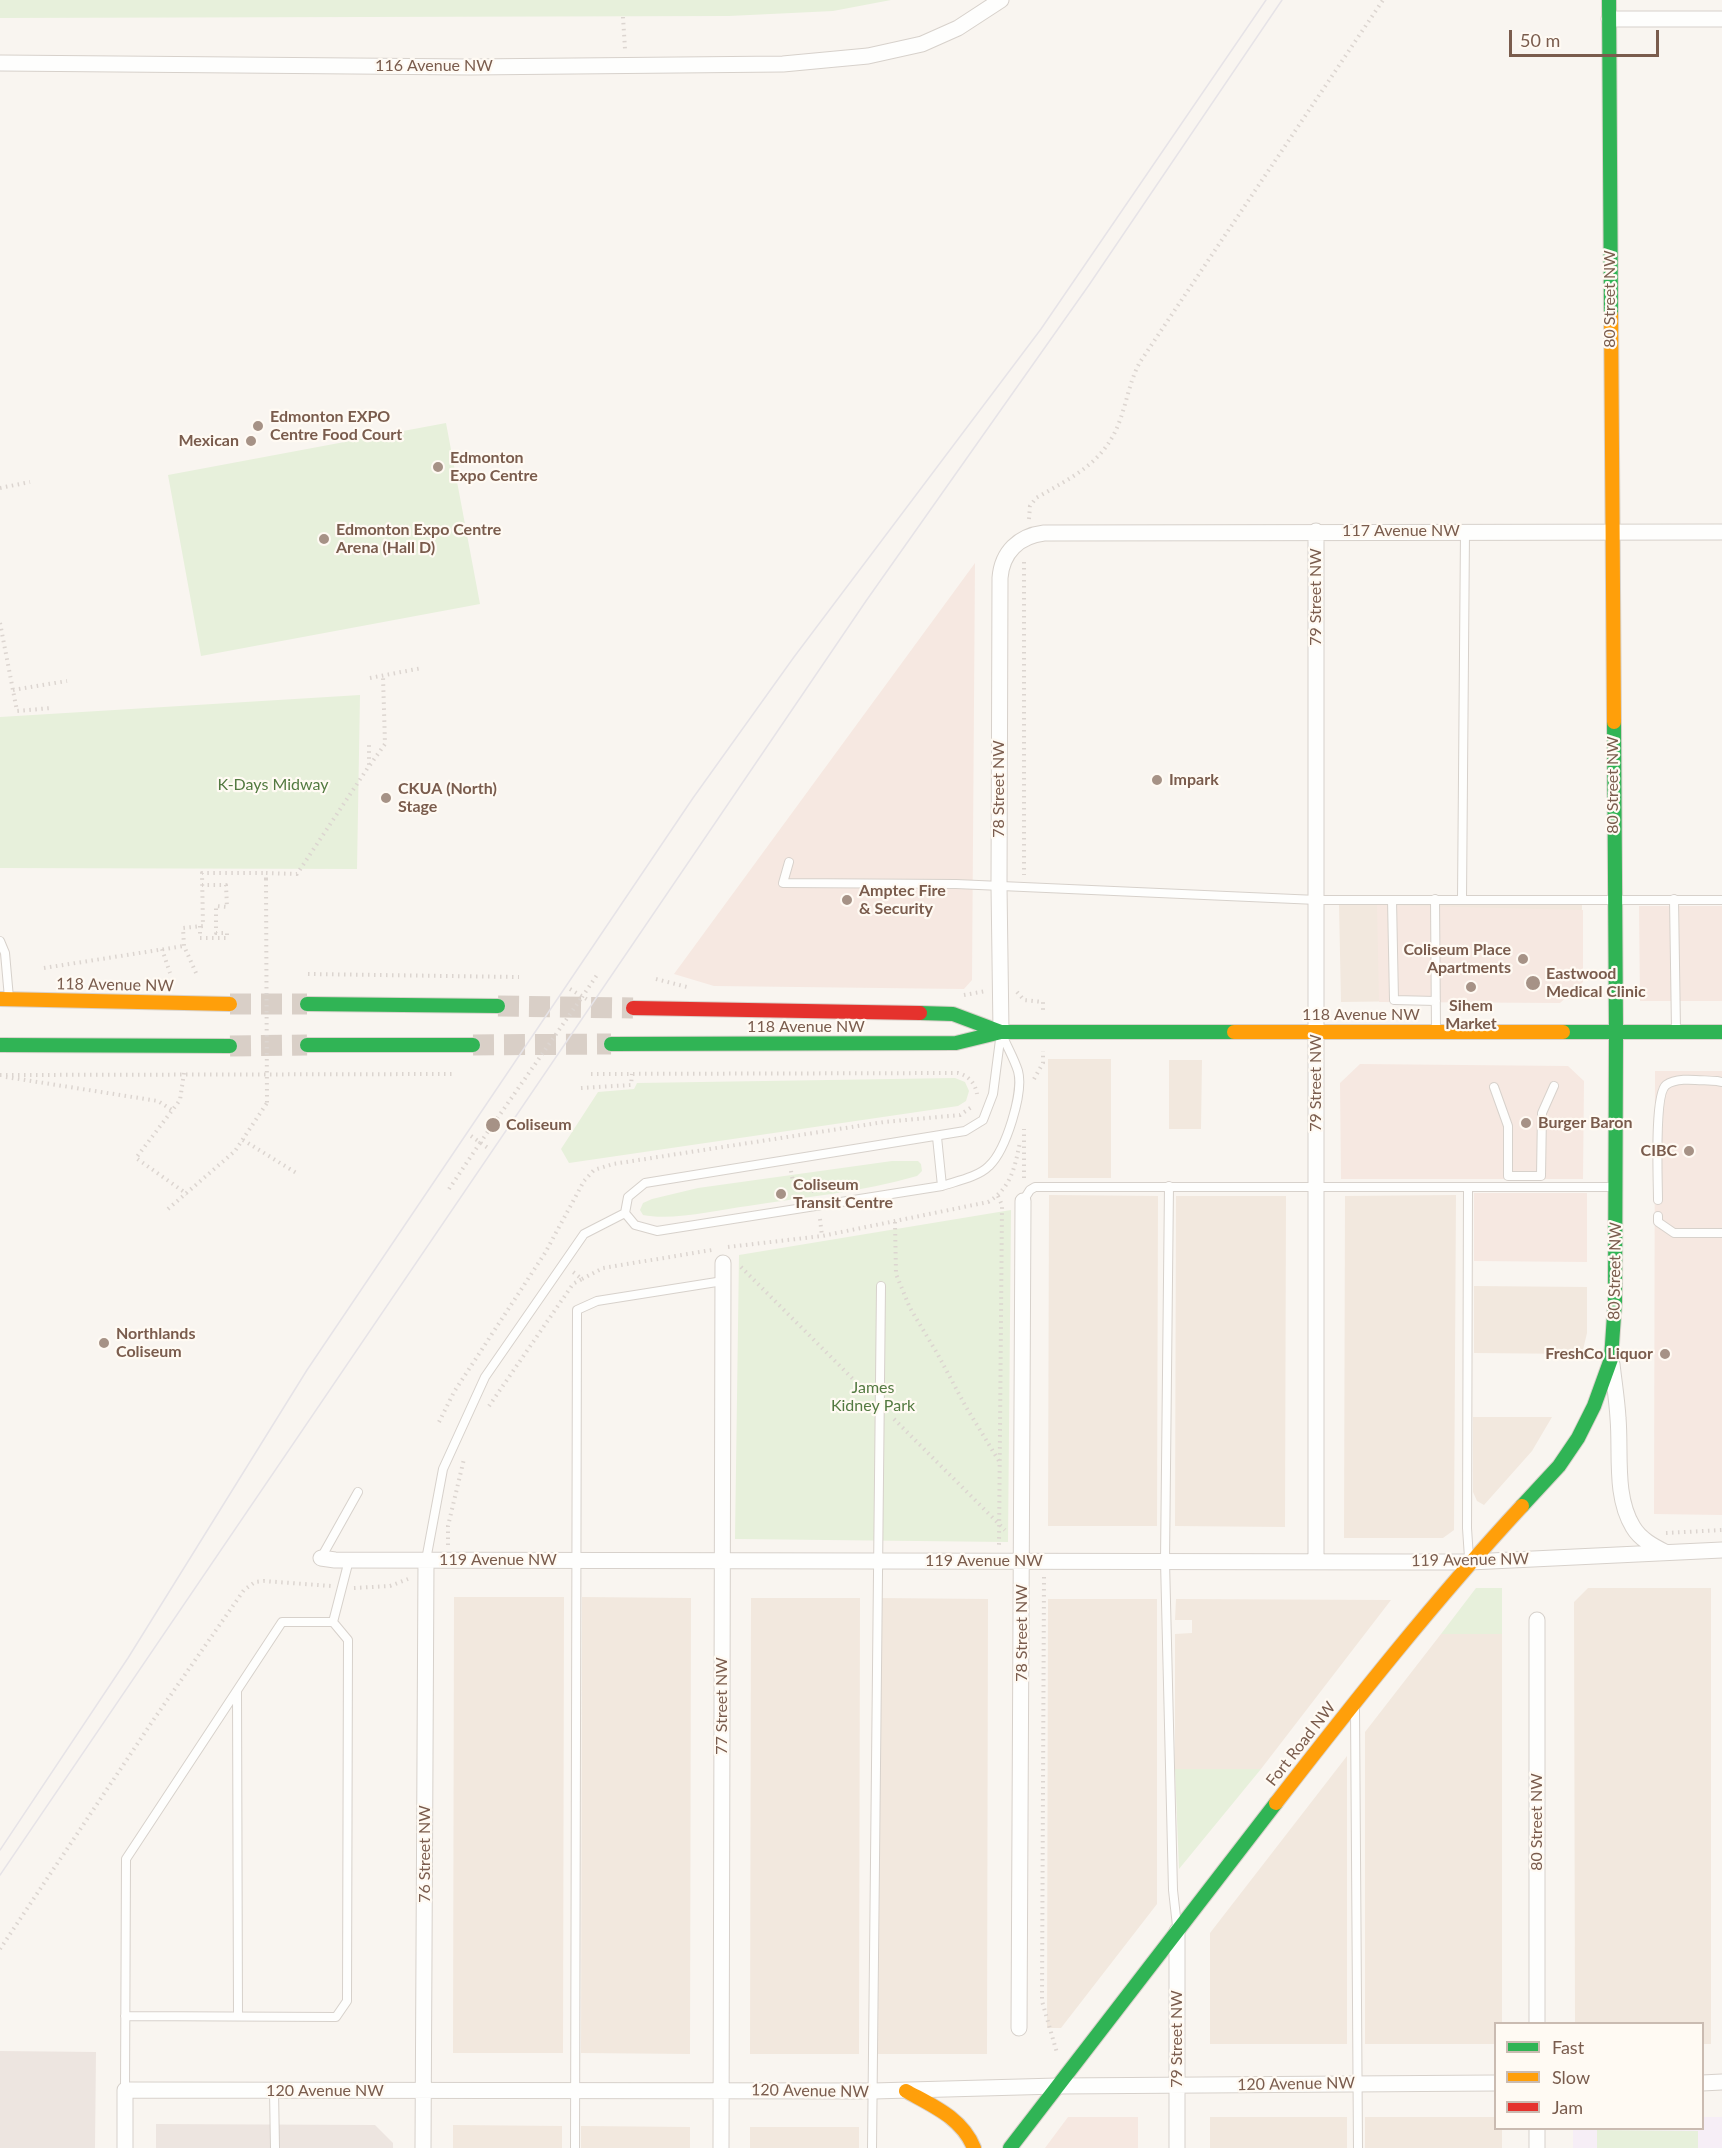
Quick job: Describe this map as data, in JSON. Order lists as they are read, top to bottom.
{
  "streets": {
    "street": [
      "116 Avenue NW",
      "80 Street NW",
      "117 Avenue NW",
      "79 Street NW",
      "78 Street NW",
      "118 Avenue NW",
      "119 Avenue NW",
      "77 Street NW",
      "Fort Road NW",
      "76 Street NW",
      "120 Avenue NW"
    ]
  },
  "crossings": [
    ["80 Street NW", "117 Avenue NW"],
    ["80 Street NW", "118 Avenue NW"],
    ["80 Street NW", "119 Avenue NW"],
    ["80 Street NW", "Fort Road NW"],
    ["117 Avenue NW", "79 Street NW"],
    ["117 Avenue NW", "78 Street NW"],
    ["79 Street NW", "118 Avenue NW"],
    ["79 Street NW", "119 Avenue NW"],
    ["79 Street NW", "Fort Road NW"],
    ["79 Street NW", "120 Avenue NW"],
    ["78 Street NW", "118 Avenue NW"],
    ["78 Street NW", "119 Avenue NW"],
    ["119 Avenue NW", "77 Street NW"],
    ["119 Avenue NW", "Fort Road NW"],
    ["119 Avenue NW", "76 Street NW"],
    ["77 Street NW", "120 Avenue NW"],
    ["Fort Road NW", "120 Avenue NW"],
    ["76 Street NW", "120 Avenue NW"]
  ],
  "parks": ["K-Days Midway", "James Kidney Park"],
  "places": [
    "Edmonton EXPO Centre Food Court",
    "Mexican",
    "Edmonton Expo Centre",
    "Edmonton Expo Centre Arena (Hall D)",
    "Impark",
    "CKUA (North) Stage",
    "Amptec Fire & Security",
    "Coliseum Place Apartments",
    "Eastwood Medical Clinic",
    "Sihem Market",
    "Burger Baron",
    "Coliseum",
    "CIBC",
    "Coliseum Transit Centre",
    "Northlands Coliseum",
    "FreshCo Liquor"
  ],
  "legend": ["Fast", "Slow", "Jam"],
  "scale_bar": "50 m"
}
